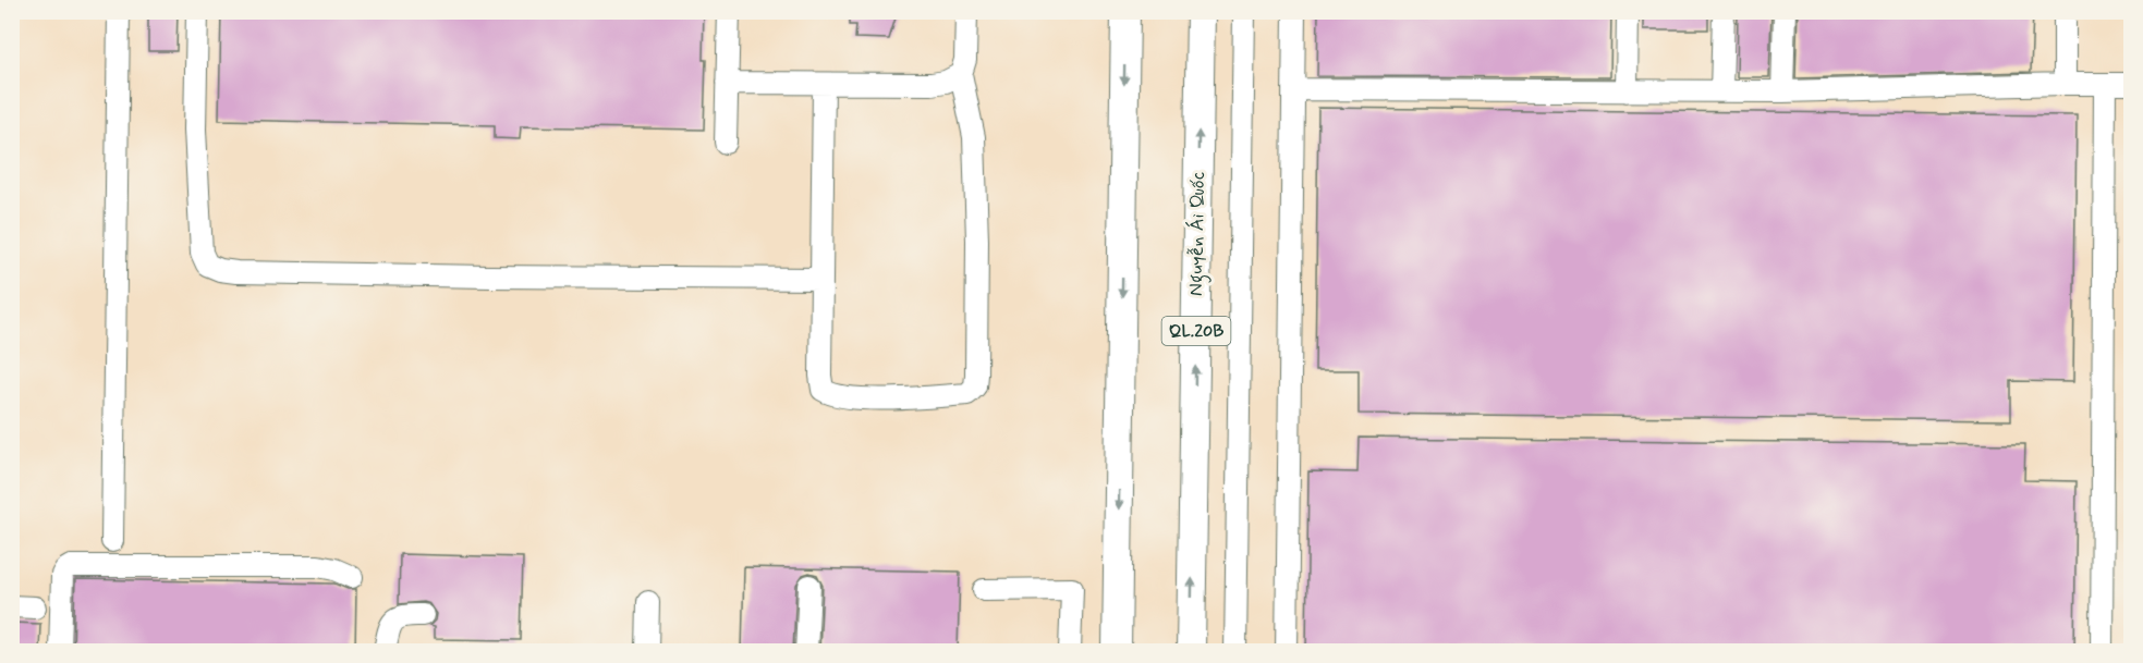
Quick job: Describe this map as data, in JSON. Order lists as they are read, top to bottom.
{
  "streets": {
    "main road": ["Nguyễn Ái Quốc", "QL.20B"]
  }
}
